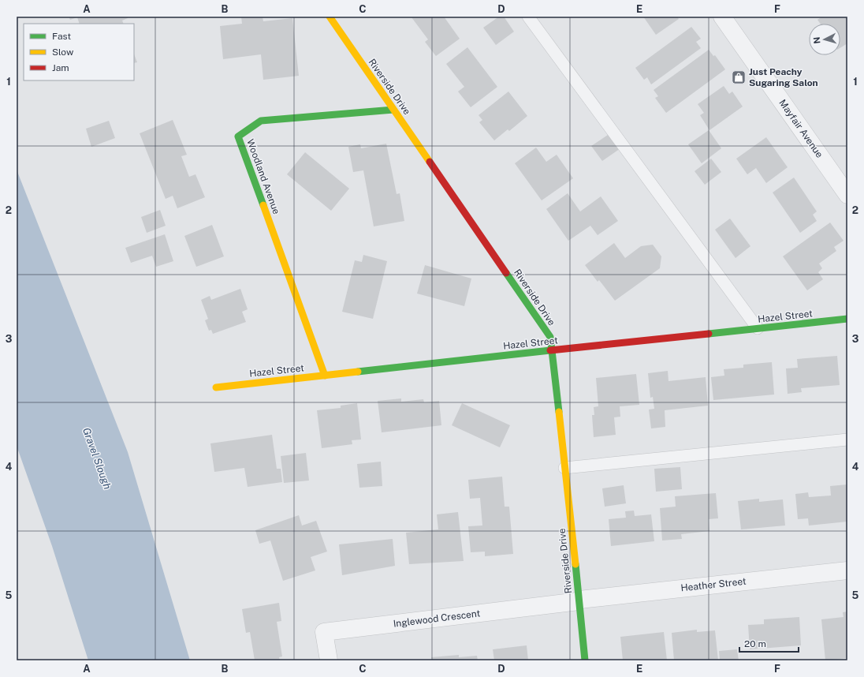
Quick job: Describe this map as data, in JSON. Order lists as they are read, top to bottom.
{
  "streets": {
    "street": [
      "Riverside Drive",
      "Mayfair Avenue",
      "Woodland Avenue",
      "Hazel Street",
      "Heather Street",
      "Inglewood Crescent"
    ]
  },
  "crossings": [
    ["Riverside Drive", "Woodland Avenue"],
    ["Riverside Drive", "Hazel Street"],
    ["Riverside Drive", "Heather Street"],
    ["Riverside Drive", "Inglewood Crescent"],
    ["Woodland Avenue", "Hazel Street"],
    ["Heather Street", "Inglewood Crescent"]
  ],
  "water": ["Gravel Slough"],
  "places": {
    "shop": ["Just Peachy Sugaring Salon"]
  },
  "legend": ["Fast", "Slow", "Jam"],
  "scale_bar": "20 m",
  "north": "left",
  "grid": {
    "columns": [
      "A",
      "B",
      "C",
      "D",
      "E",
      "F"
    ],
    "rows": [
      "1",
      "2",
      "3",
      "4",
      "5"
    ]
  }
}
